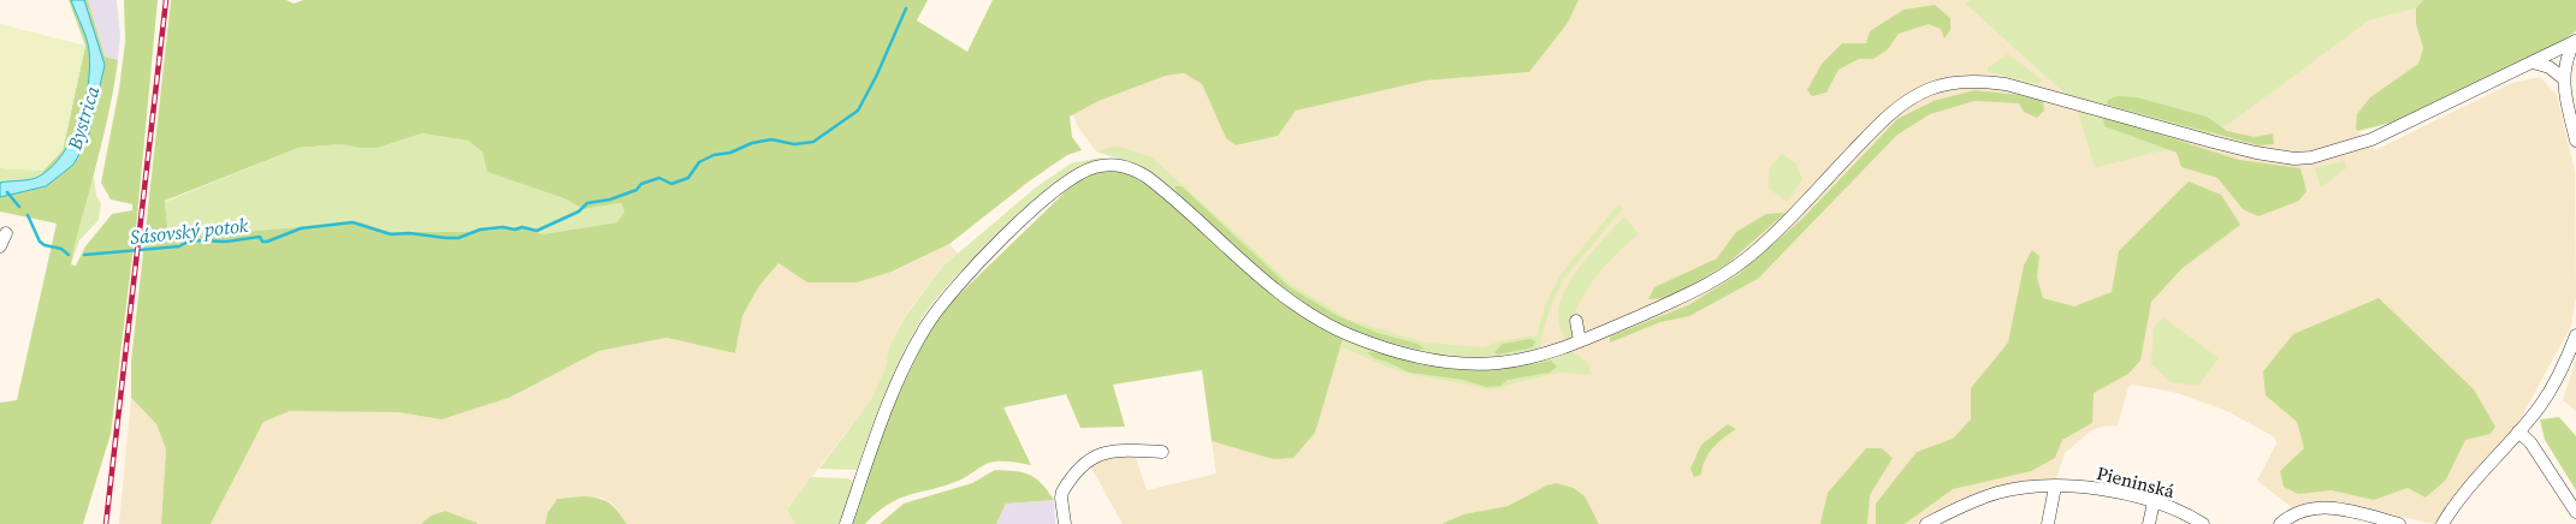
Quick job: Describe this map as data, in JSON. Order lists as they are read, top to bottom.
{
  "streets": {
    "street": ["Pieninská"]
  },
  "water": ["Bystrica", "Sásovský potok"]
}
